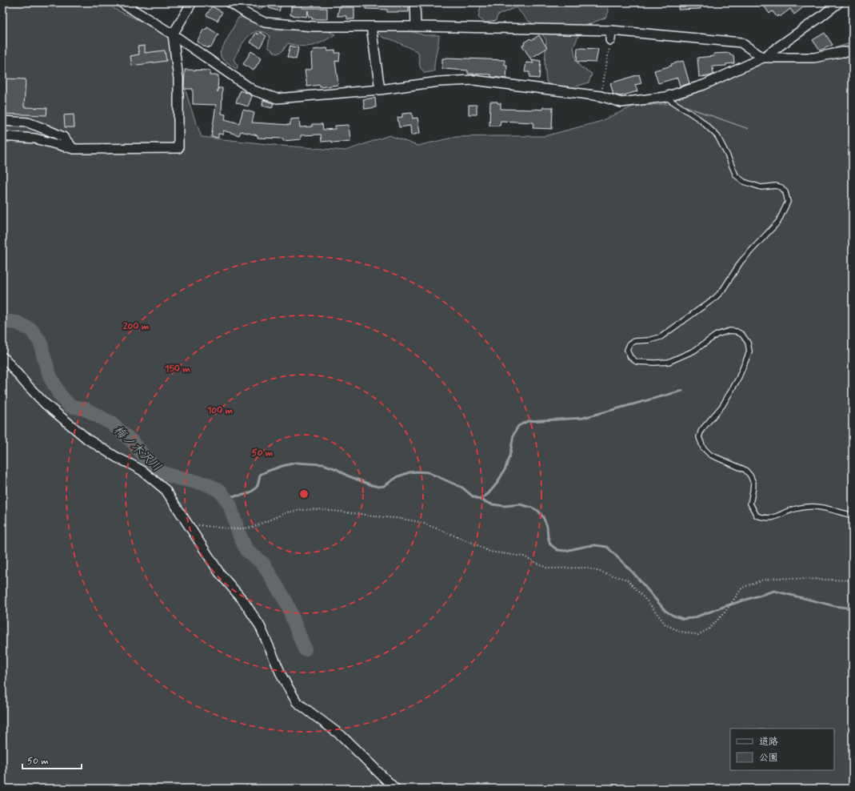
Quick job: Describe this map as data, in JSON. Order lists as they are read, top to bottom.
{
  "water": ["梅ノ木沢川"],
  "legend": ["道路", "公園"],
  "scale_bar": "50 m",
  "rings": [
    "200 m",
    "150 m",
    "100 m",
    "50 m"
  ]
}
